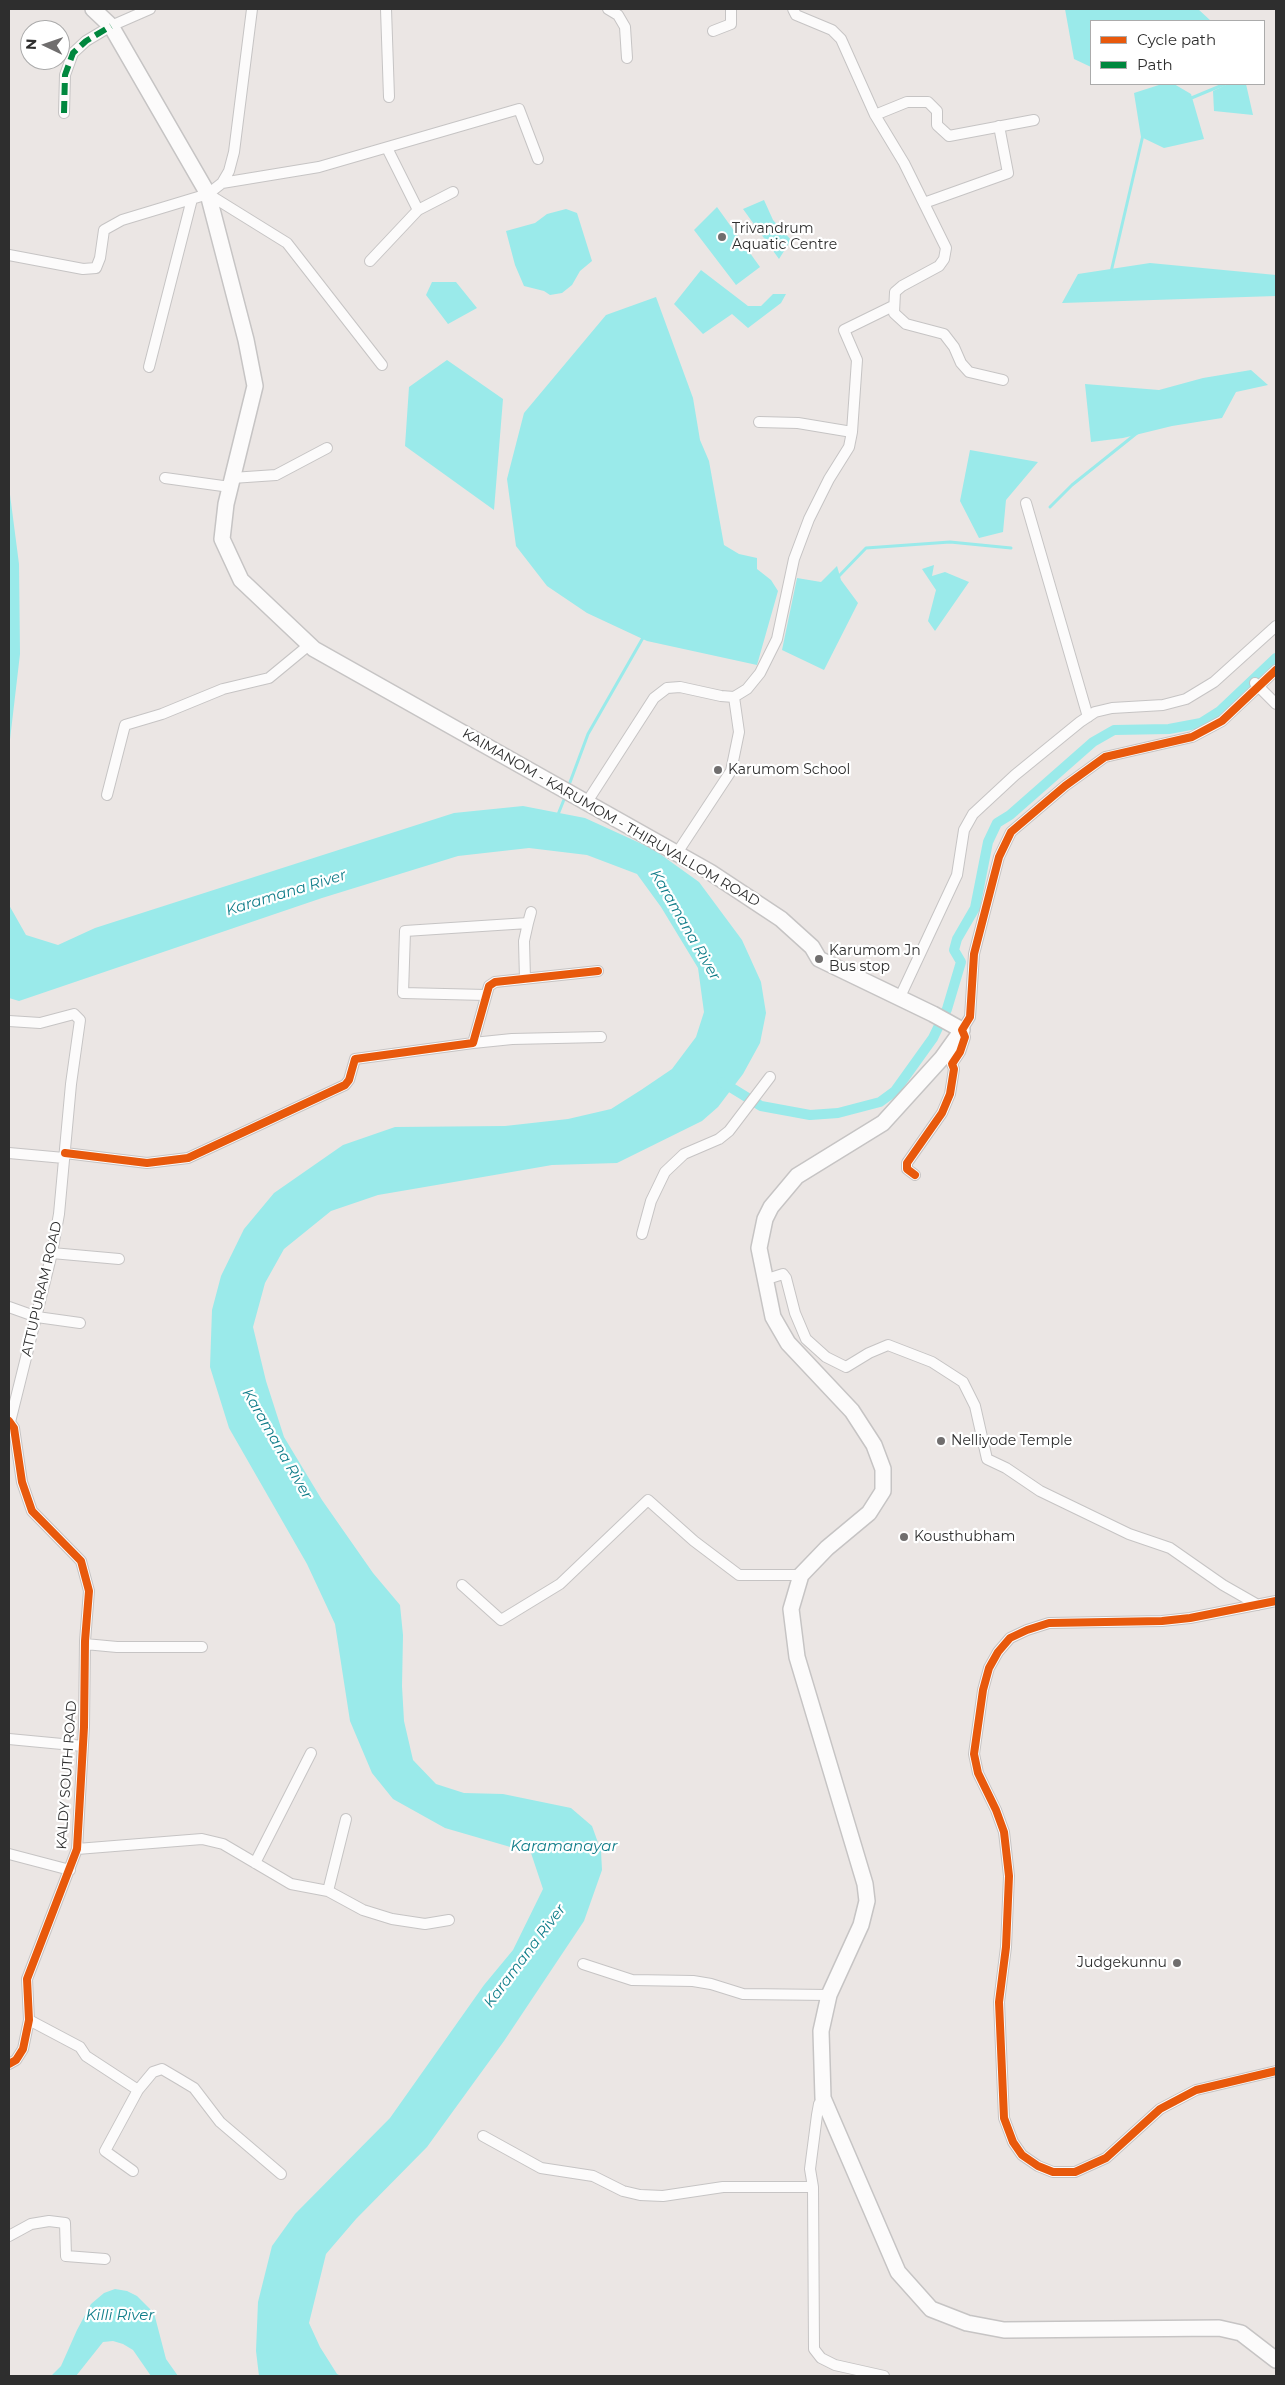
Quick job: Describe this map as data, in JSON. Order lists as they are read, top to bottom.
{
  "streets": {
    "main road": ["KAIMANOM - KARUMOM - THIRUVALLOM ROAD"],
    "street": ["ATTUPURAM ROAD", "KALDY SOUTH ROAD"]
  },
  "crossings": [
    ["ATTUPURAM ROAD", "KALDY SOUTH ROAD"]
  ],
  "water": ["Karamana River", "Karamanayar", "Killi River"],
  "places": [
    "Trivandrum Aquatic Centre",
    "Karumom School",
    "Karumom Jn Bus stop",
    "Nelliyode Temple",
    "Kousthubham",
    "Judgekunnu"
  ],
  "legend": ["Cycle path", "Path"],
  "north": "left"
}
